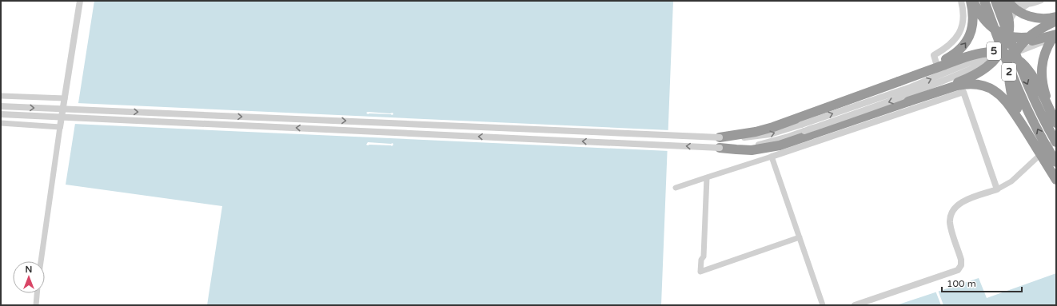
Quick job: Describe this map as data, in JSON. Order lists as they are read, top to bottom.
{
  "streets": {
    "highway": ["5", "2"]
  },
  "crossings": [
    ["5", "2"]
  ],
  "scale_bar": "100 m",
  "north": "top"
}
